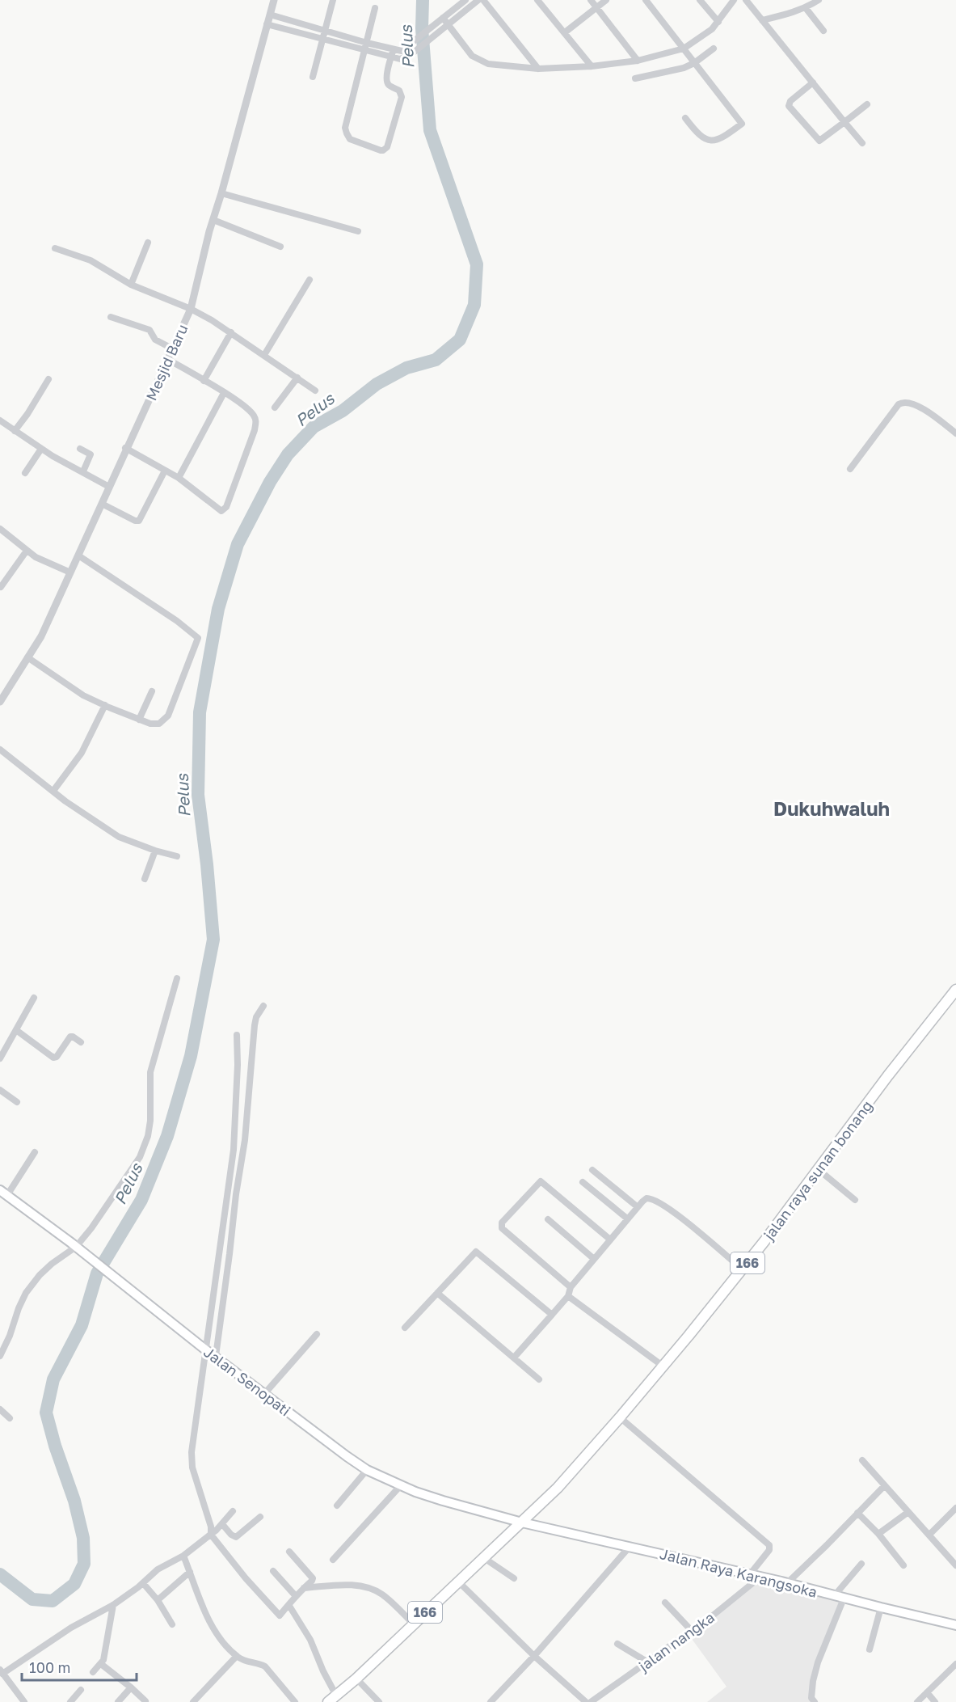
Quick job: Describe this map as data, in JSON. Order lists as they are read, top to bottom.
{
  "streets": {
    "main road": [
      "jalan raya sunan bonang",
      "166",
      "Jalan Senopati",
      "Jalan Raya Karangsoka"
    ],
    "street": ["Mesjid Baru", "jalan nangka"]
  },
  "crossings": [
    ["jalan raya sunan bonang", "166"],
    ["jalan raya sunan bonang", "Jalan Senopati"],
    ["jalan raya sunan bonang", "Jalan Raya Karangsoka"],
    ["166", "Jalan Senopati"],
    ["166", "Jalan Raya Karangsoka"],
    ["Jalan Senopati", "Jalan Raya Karangsoka"],
    ["Jalan Raya Karangsoka", "jalan nangka"]
  ],
  "districts": ["Dukuhwaluh"],
  "water": ["Pelus"],
  "scale_bar": "100 m"
}
